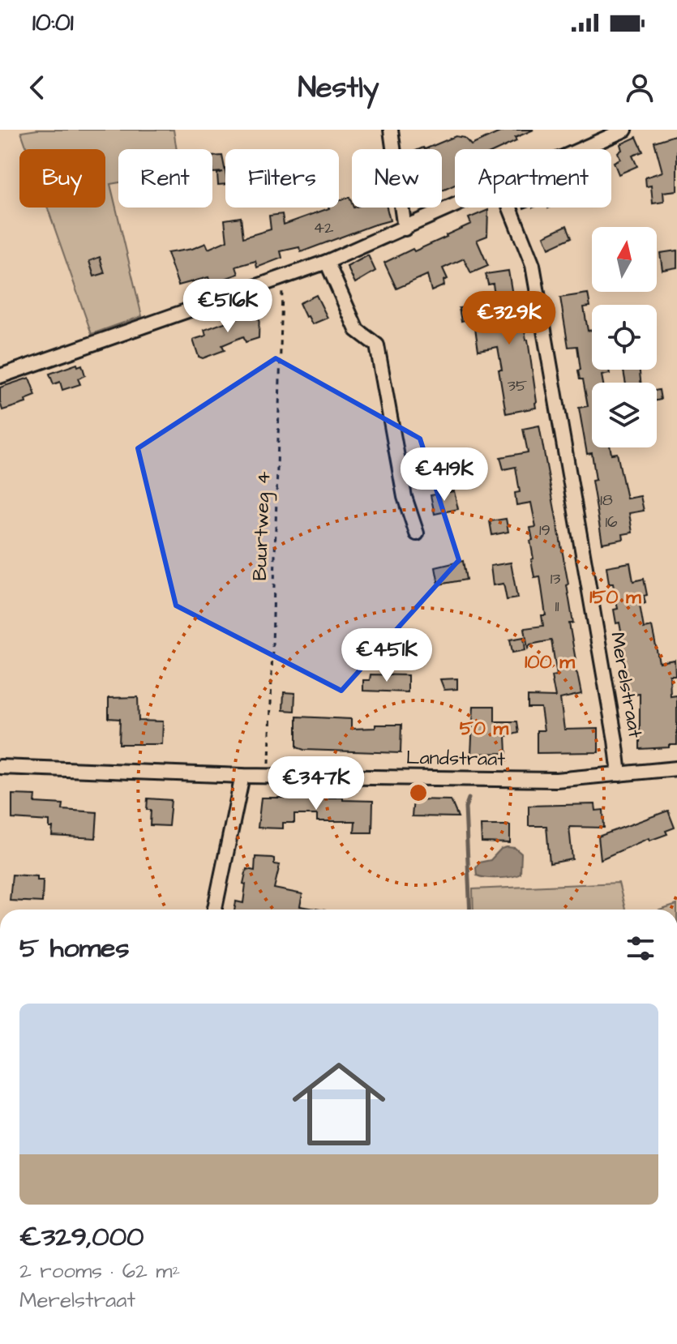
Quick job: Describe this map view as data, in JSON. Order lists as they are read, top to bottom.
{
  "streets": {
    "street": ["Merelstraat", "Landstraat"],
    "path": ["Buurtweg 4"]
  },
  "crossings": [
    ["Buurtweg 4", "Landstraat"],
    ["Merelstraat", "Landstraat"]
  ],
  "house_numbers": [
    "42",
    "35",
    "18",
    "16",
    "19",
    "13",
    "11"
  ],
  "north": "top",
  "page": {
    "status": "10:01",
    "header": "Nestly",
    "chip": [
      "Buy",
      "Rent",
      "Filters",
      "New",
      "Apartment"
    ],
    "price": [
      "€516K",
      "€329K",
      "€419K",
      "€451K",
      "€347K"
    ],
    "heading": "5 homes",
    "list": [
      {
        "name": "€329,000",
        "note": "2 rooms · 62 m² · Merelstraat"
      }
    ]
  },
  "rings": ["150 m", "100 m", "50 m"]
}
